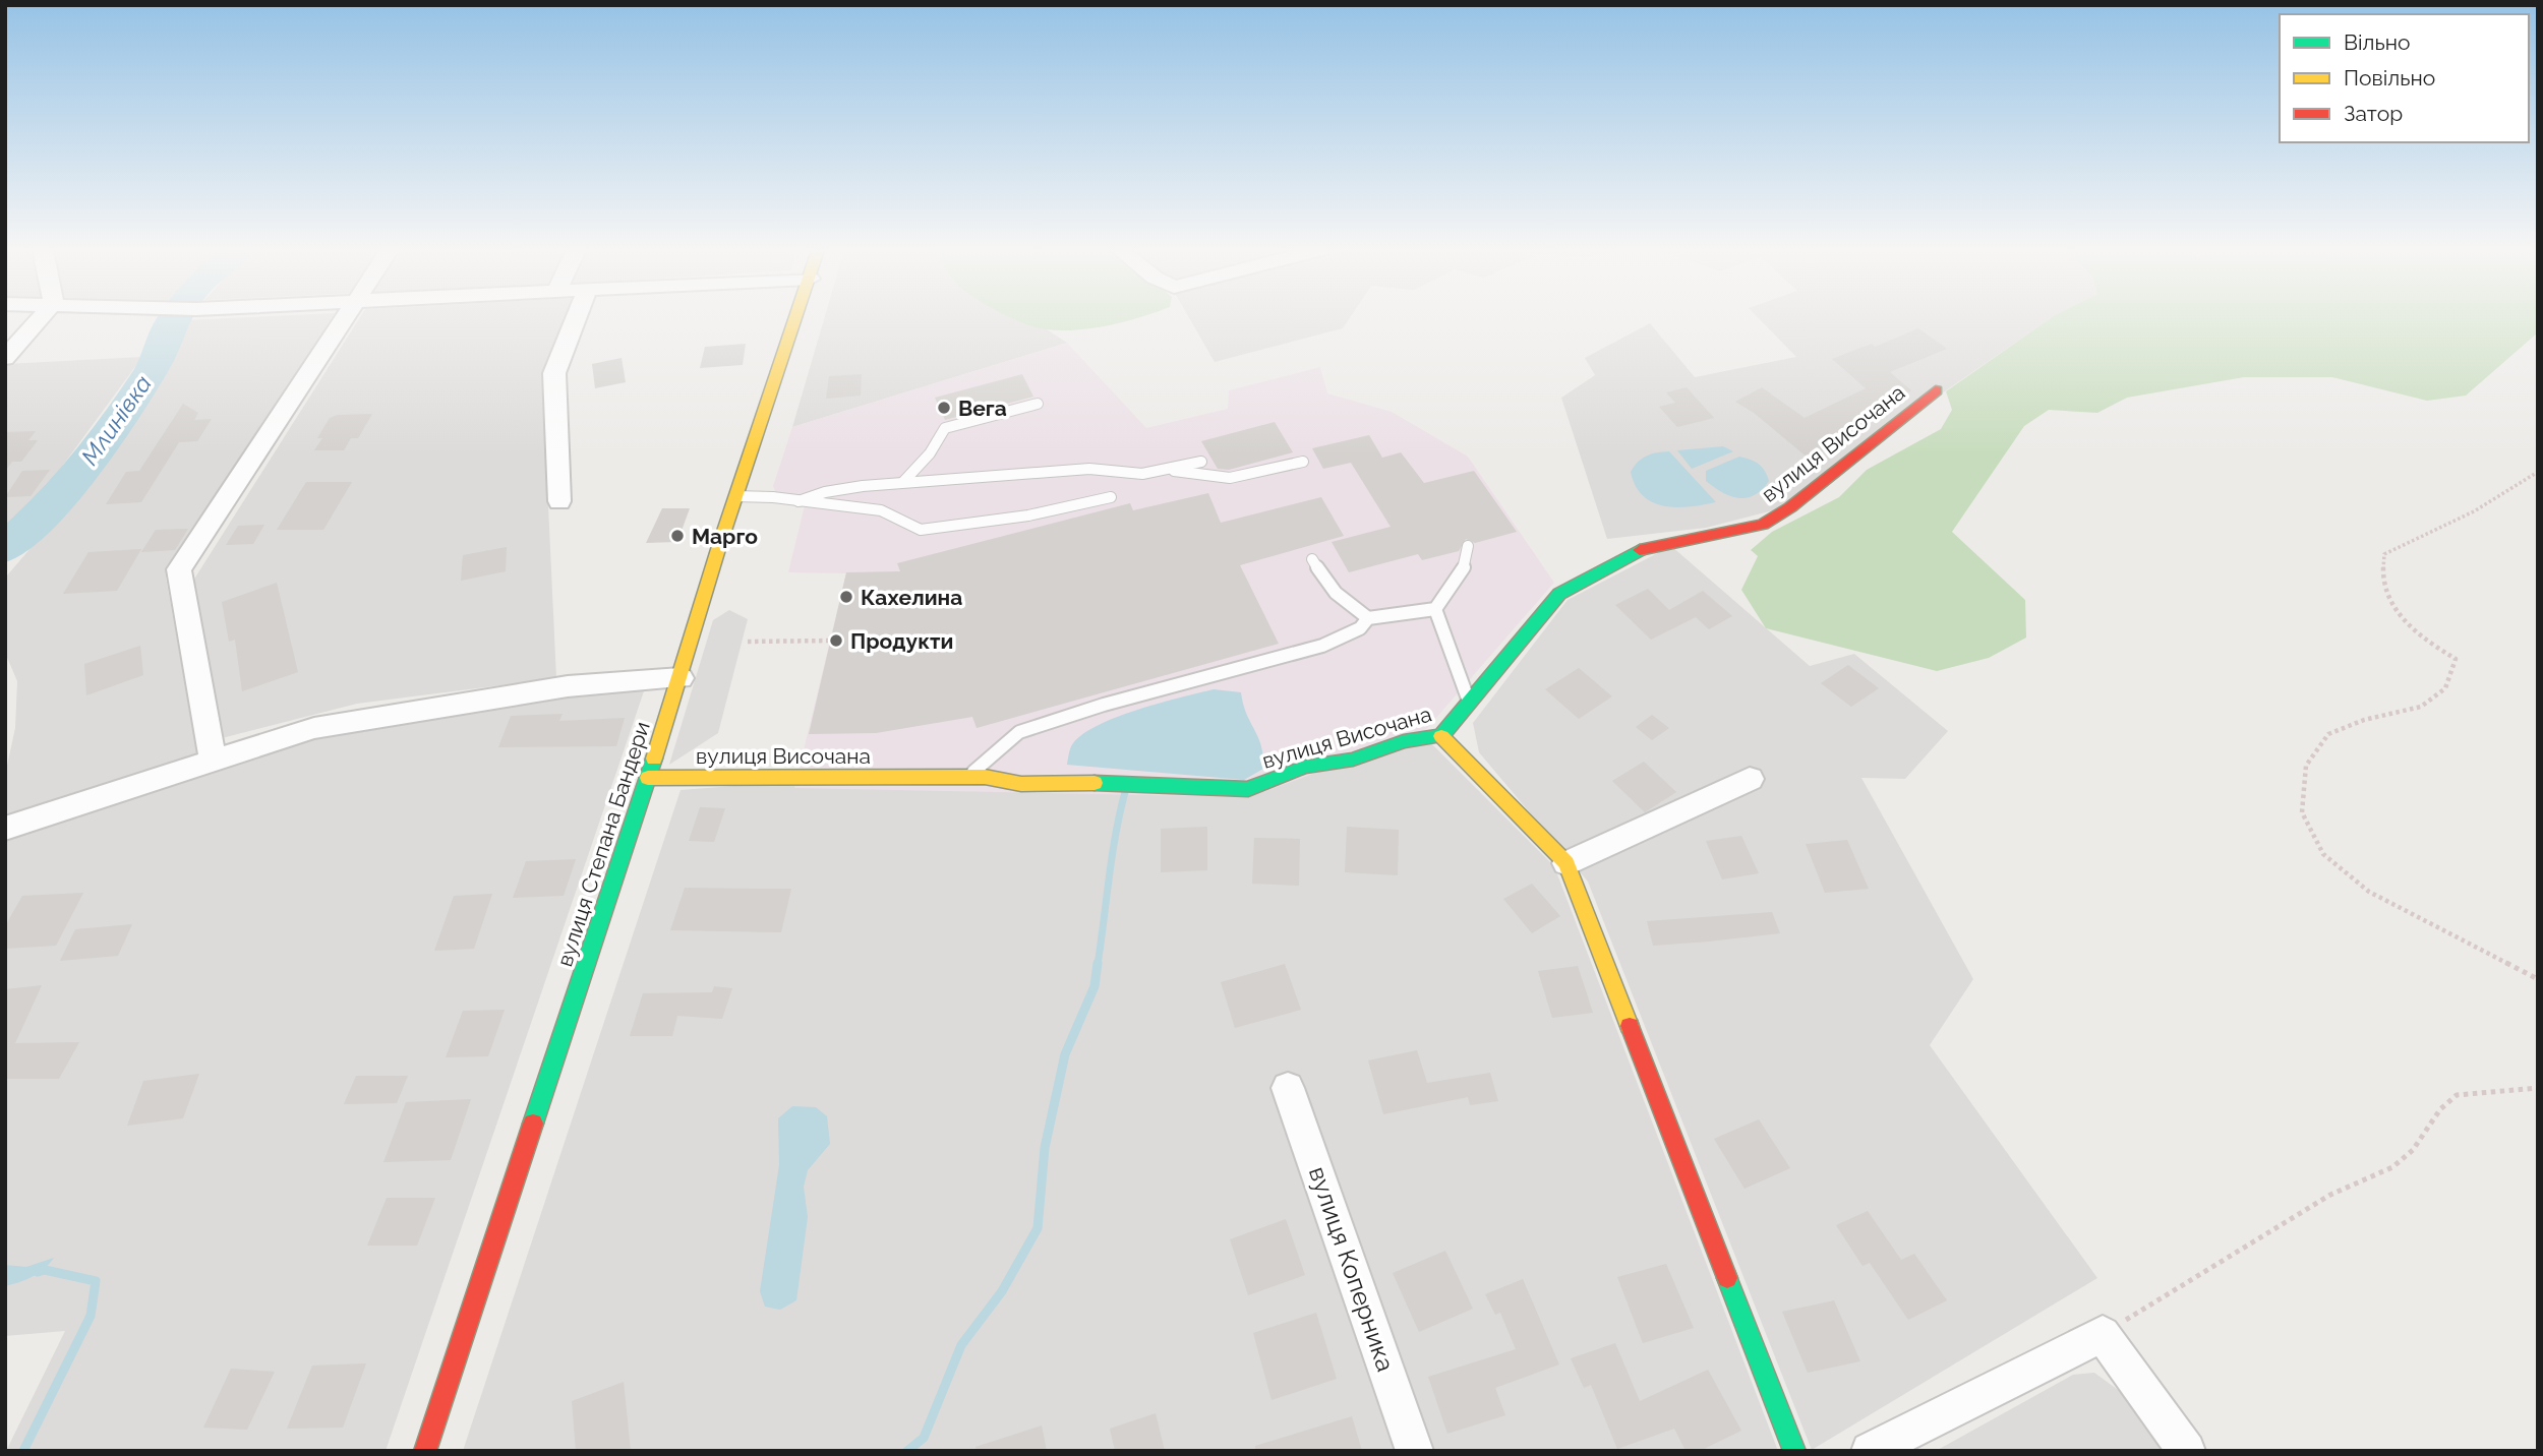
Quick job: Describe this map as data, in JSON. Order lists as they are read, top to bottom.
{
  "streets": {
    "street": ["вулиця Височана", "вулиця Степана Бандери", "вулиця Коперника"]
  },
  "crossings": [
    ["вулиця Височана", "вулиця Степана Бандери"]
  ],
  "water": ["Млинівка"],
  "places": [
    "Вега",
    "Марго",
    "Кахелина",
    "Продукти"
  ],
  "legend": ["Вільно", "Повільно", "Затор"]
}
